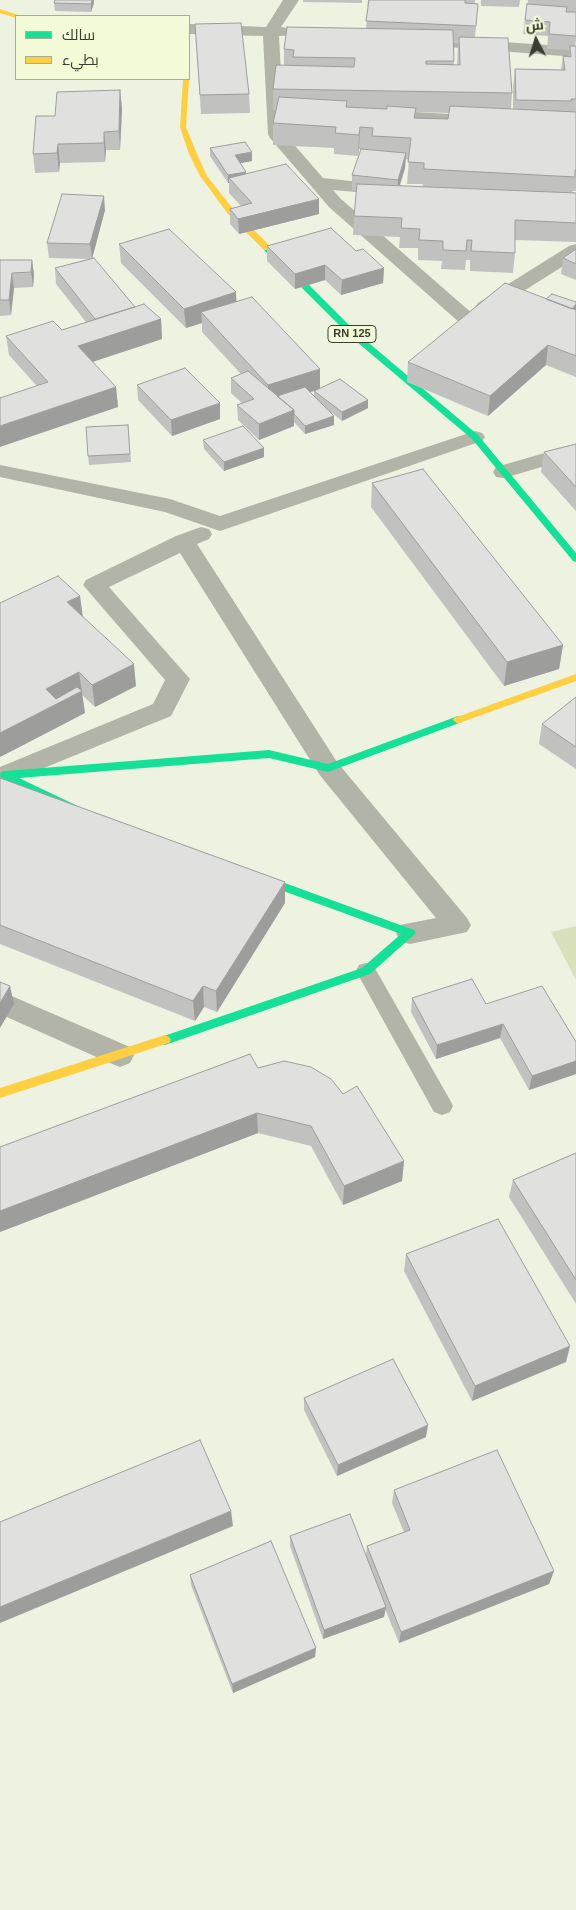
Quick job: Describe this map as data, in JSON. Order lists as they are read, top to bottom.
{
  "streets": {
    "street": ["RN 125"]
  },
  "legend": ["سالك", "بطيء"],
  "north": "top"
}
